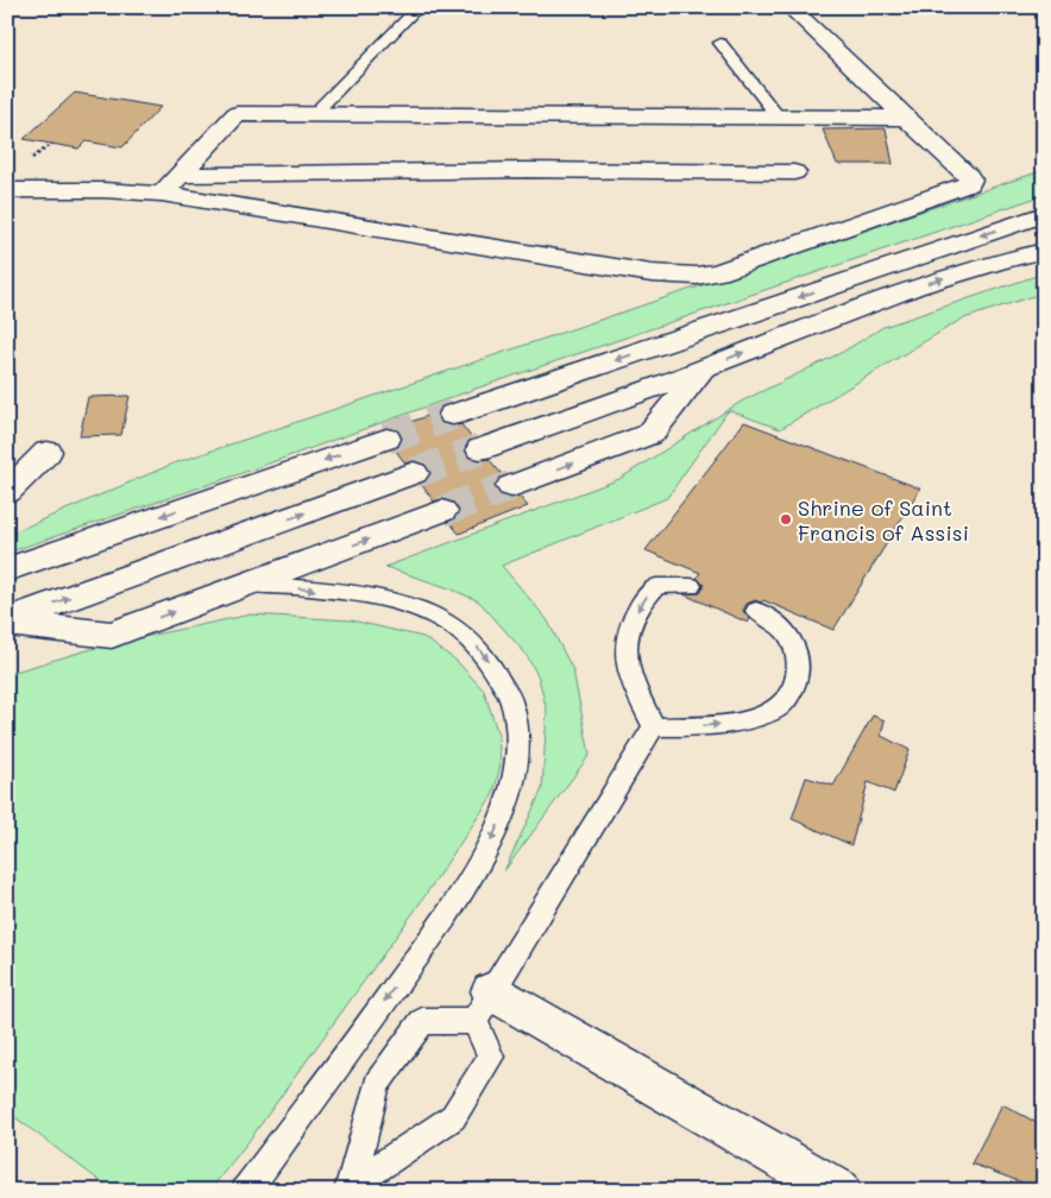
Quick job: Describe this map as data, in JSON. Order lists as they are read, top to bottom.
{
  "places": ["Shrine of Saint Francis of Assisi"]
}
